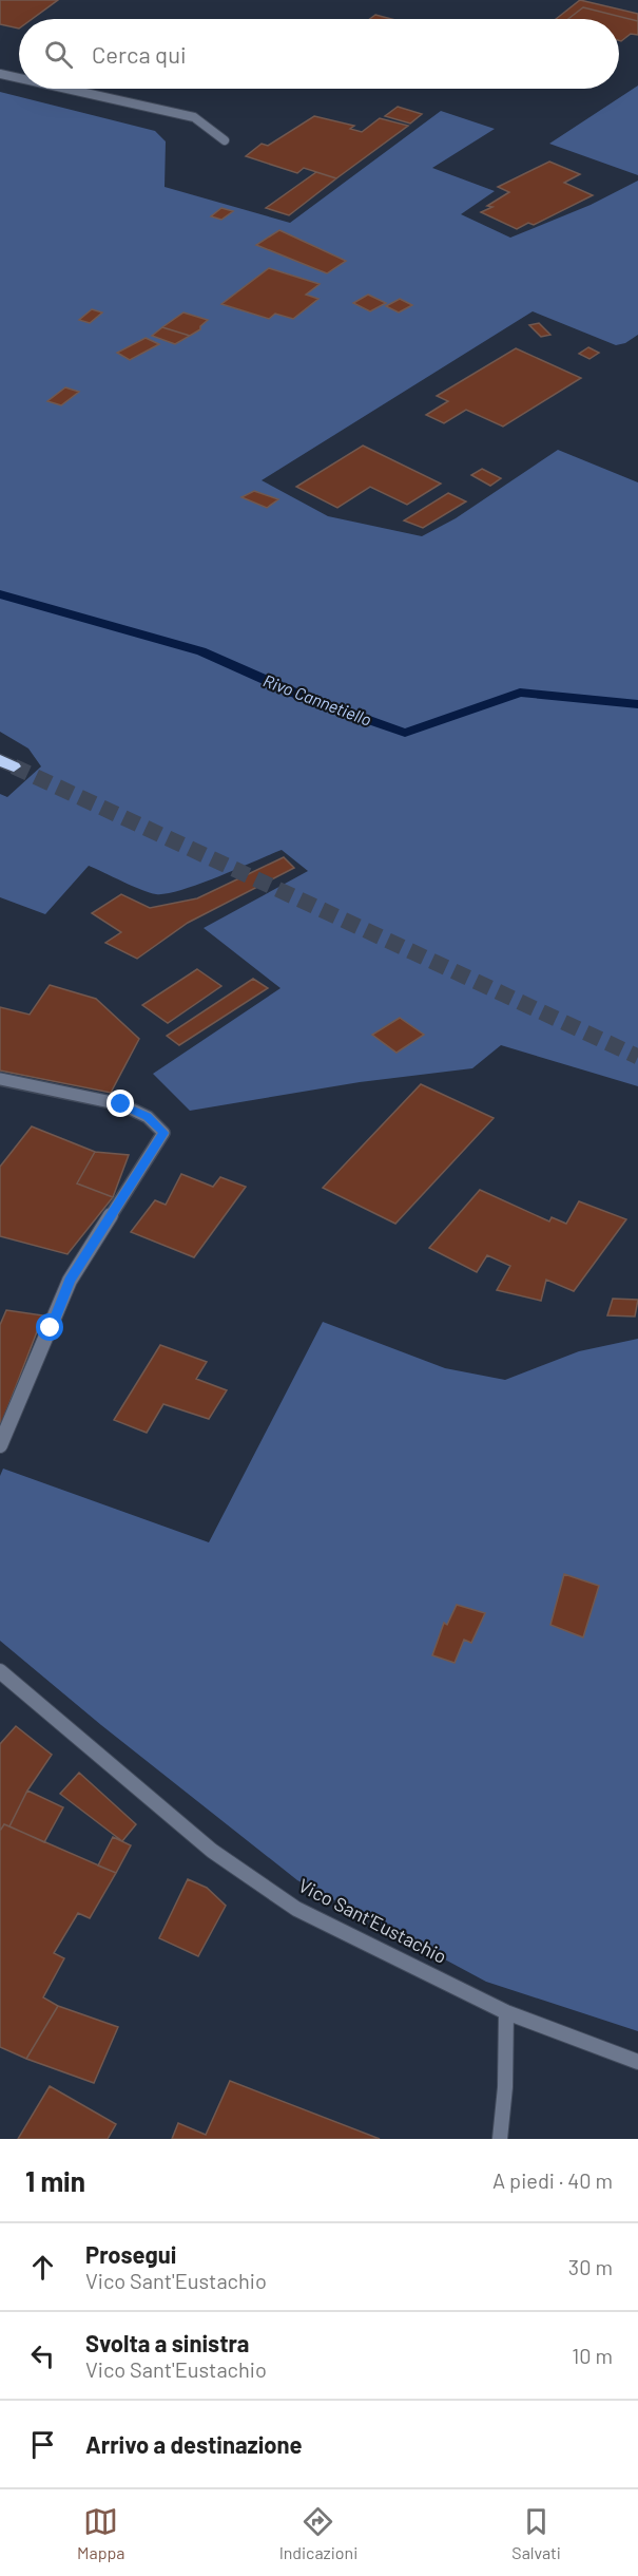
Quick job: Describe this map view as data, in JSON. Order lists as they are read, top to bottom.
{
  "streets": {
    "street": ["Vico Sant'Eustachio"]
  },
  "water": ["Rivo Cannetiello"],
  "page": {
    "search": "Cerca qui",
    "heading": ["1 min", "A piedi · 40 m"],
    "list": [
      ["Prosegui", "Vico Sant'Eustachio", "30 m"],
      ["Svolta a sinistra", "Vico Sant'Eustachio", "10 m"],
      "Arrivo a destinazione"
    ],
    "nav": ["Mappa", "Indicazioni", "Salvati"]
  }
}
